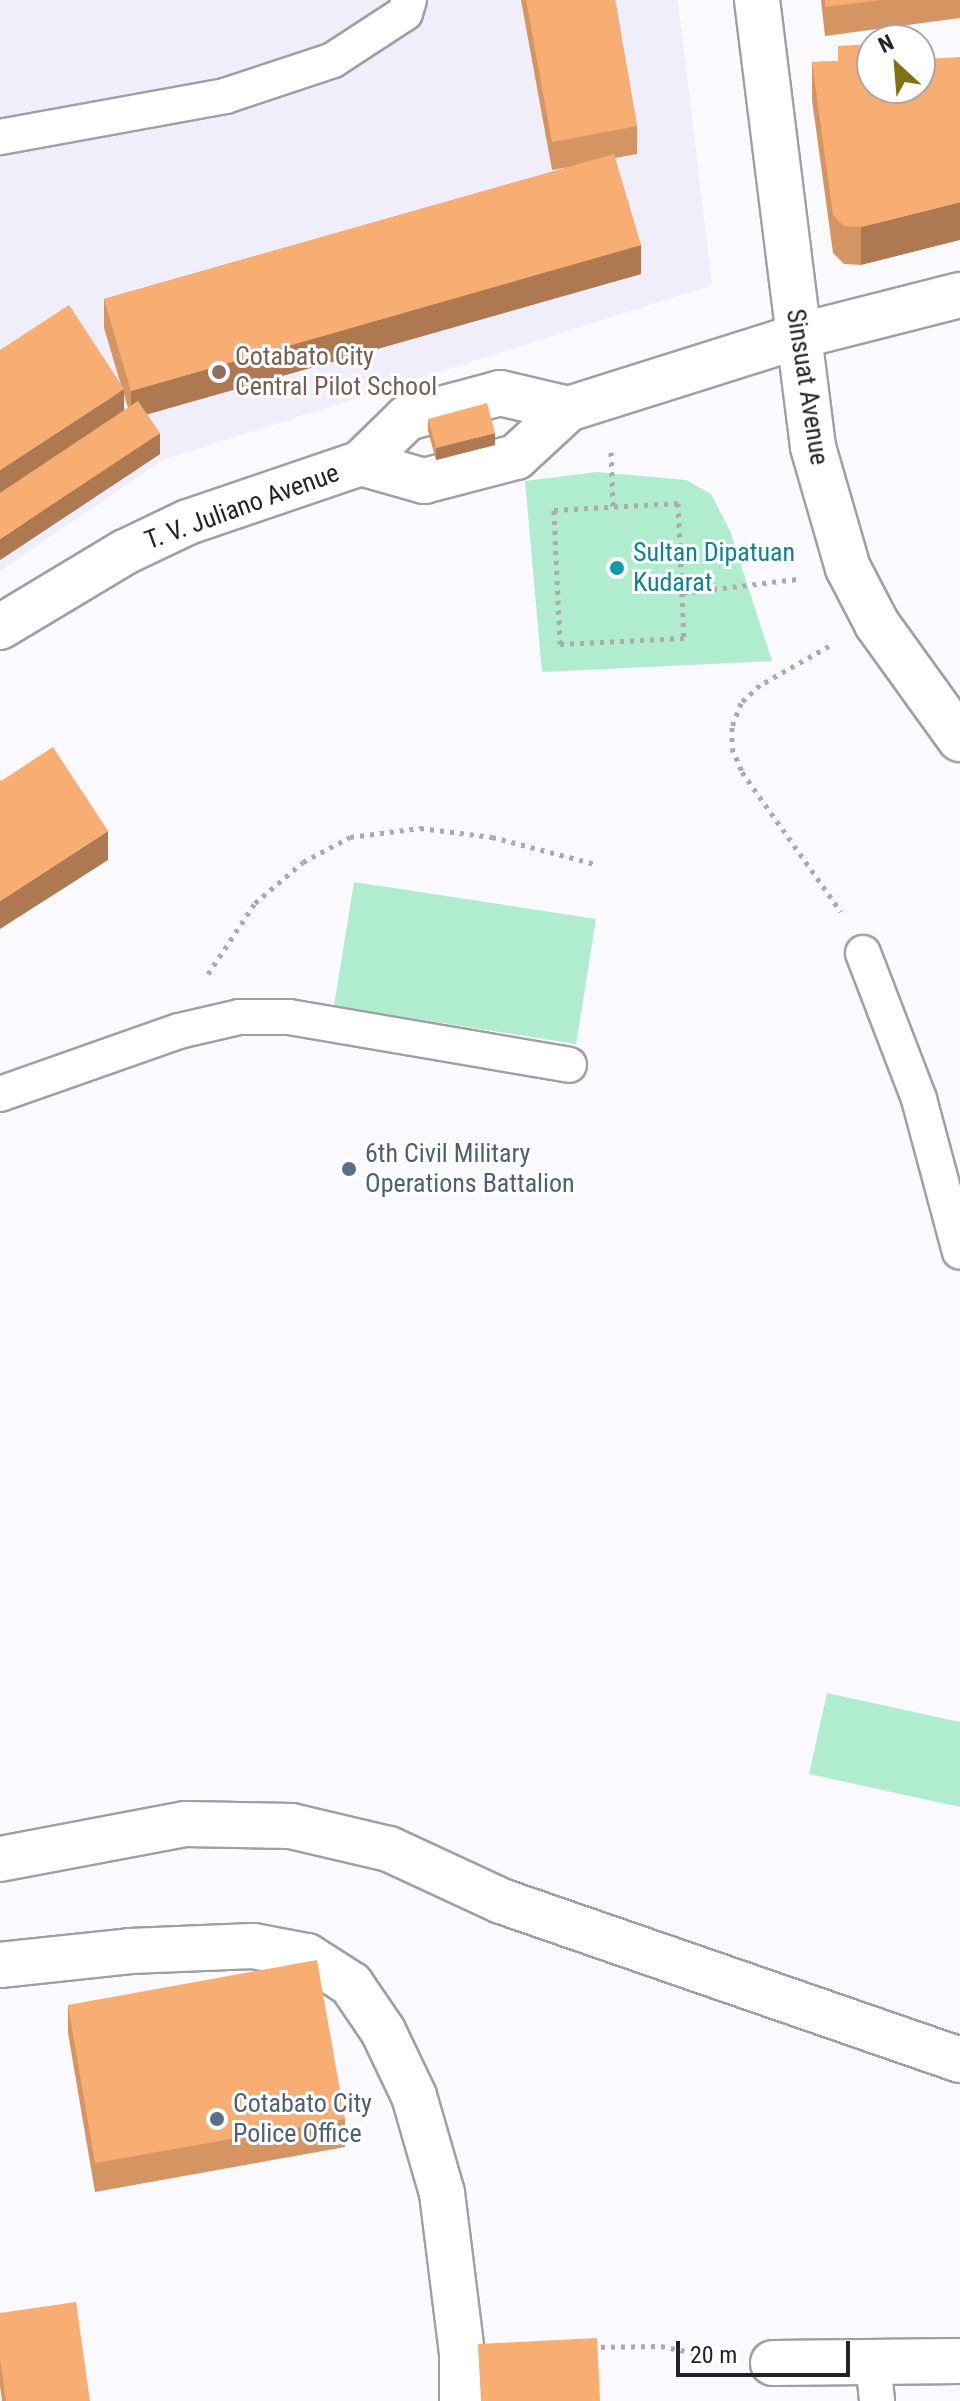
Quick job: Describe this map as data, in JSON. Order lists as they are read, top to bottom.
{
  "streets": {
    "street": ["Sinsuat Avenue", "T. V. Juliano Avenue"]
  },
  "crossings": [
    ["Sinsuat Avenue", "T. V. Juliano Avenue"]
  ],
  "places": [
    "Cotabato City Central Pilot School",
    "Sultan Dipatuan Kudarat",
    "6th Civil Military Operations Battalion",
    "Cotabato City Police Office"
  ],
  "scale_bar": "20 m",
  "north": "top left"
}
